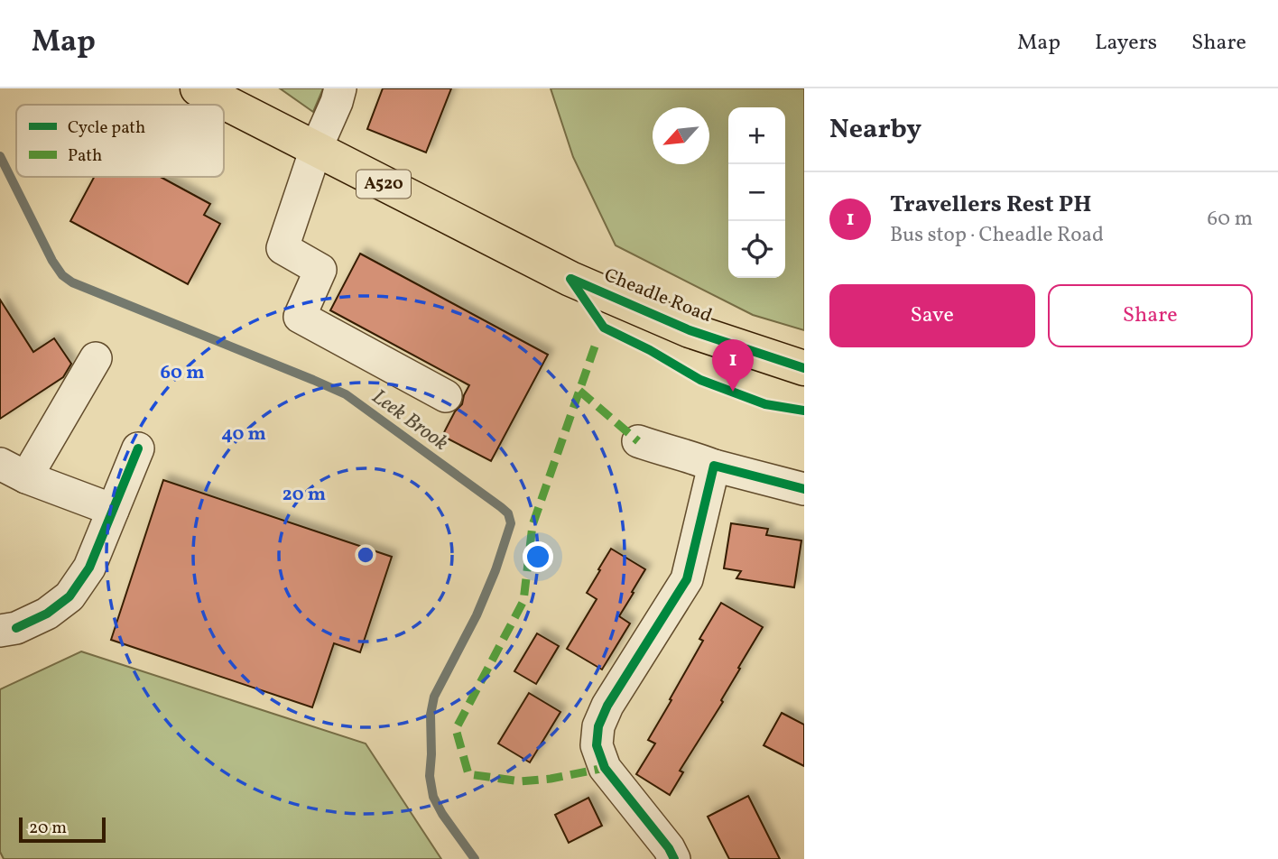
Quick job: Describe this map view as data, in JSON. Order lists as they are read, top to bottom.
{
  "streets": {
    "highway": ["A520", "Cheadle Road"]
  },
  "water": ["Leek Brook"],
  "legend": ["Cycle path", "Path"],
  "scale_bar": "20 m",
  "north": "bottom left",
  "page": {
    "header": "Map",
    "nav": ["Map", "Layers", "Share"],
    "heading": "Nearby",
    "map_buttons": ["+", "−"],
    "list": [
      {
        "mark": "1",
        "name": "Travellers Rest PH",
        "note": "Bus stop · Cheadle Road",
        "value": "60 m"
      }
    ],
    "buttons": ["Save", "Share"],
    "pins": "1",
    "scale": "20 m"
  },
  "rings": ["60 m", "40 m", "20 m"]
}
